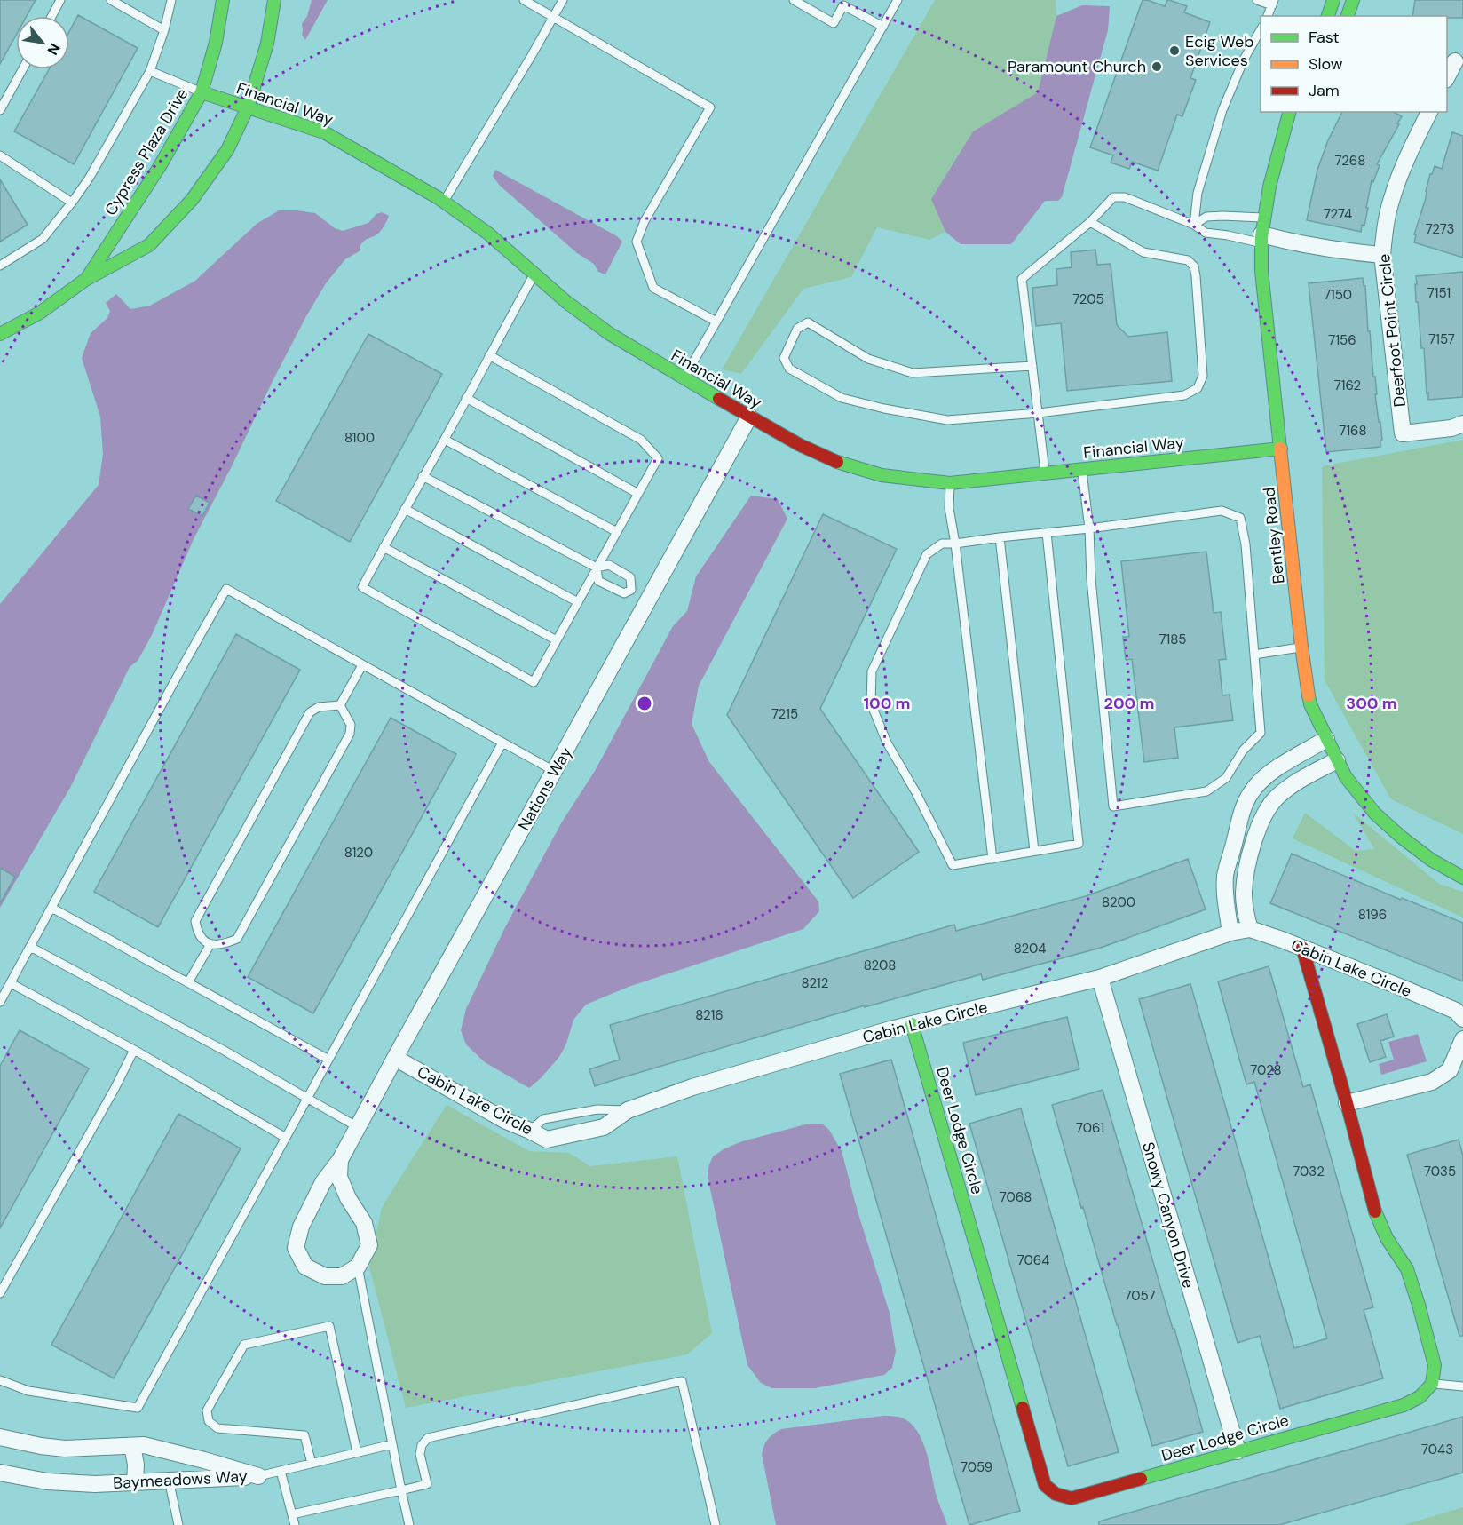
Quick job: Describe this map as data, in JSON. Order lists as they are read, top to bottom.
{
  "streets": {
    "street": [
      "Financial Way",
      "Cypress Plaza Drive",
      "Deerfoot Point Circle",
      "Bentley Road",
      "Nations Way",
      "Cabin Lake Circle",
      "Deer Lodge Circle",
      "Snowy Canyon Drive",
      "Baymeadows Way"
    ]
  },
  "crossings": [
    ["Financial Way", "Cypress Plaza Drive"],
    ["Financial Way", "Bentley Road"],
    ["Financial Way", "Nations Way"],
    ["Nations Way", "Cabin Lake Circle"],
    ["Cabin Lake Circle", "Deer Lodge Circle"],
    ["Cabin Lake Circle", "Snowy Canyon Drive"],
    ["Deer Lodge Circle", "Snowy Canyon Drive"]
  ],
  "places": ["Ecig Web Services", "Paramount Church"],
  "house_numbers": [
    "7268",
    "7274",
    "7273",
    "7151",
    "7150",
    "7205",
    "7157",
    "7156",
    "7162",
    "7168",
    "8100",
    "7185",
    "7215",
    "8120",
    "8200",
    "8196",
    "8204",
    "8208",
    "8212",
    "8216",
    "7028",
    "7061",
    "7032",
    "7035",
    "7068",
    "7064",
    "7057",
    "7043",
    "7059"
  ],
  "legend": ["Fast", "Slow", "Jam"],
  "north": "bottom right",
  "rings": ["100 m", "200 m", "300 m"]
}
